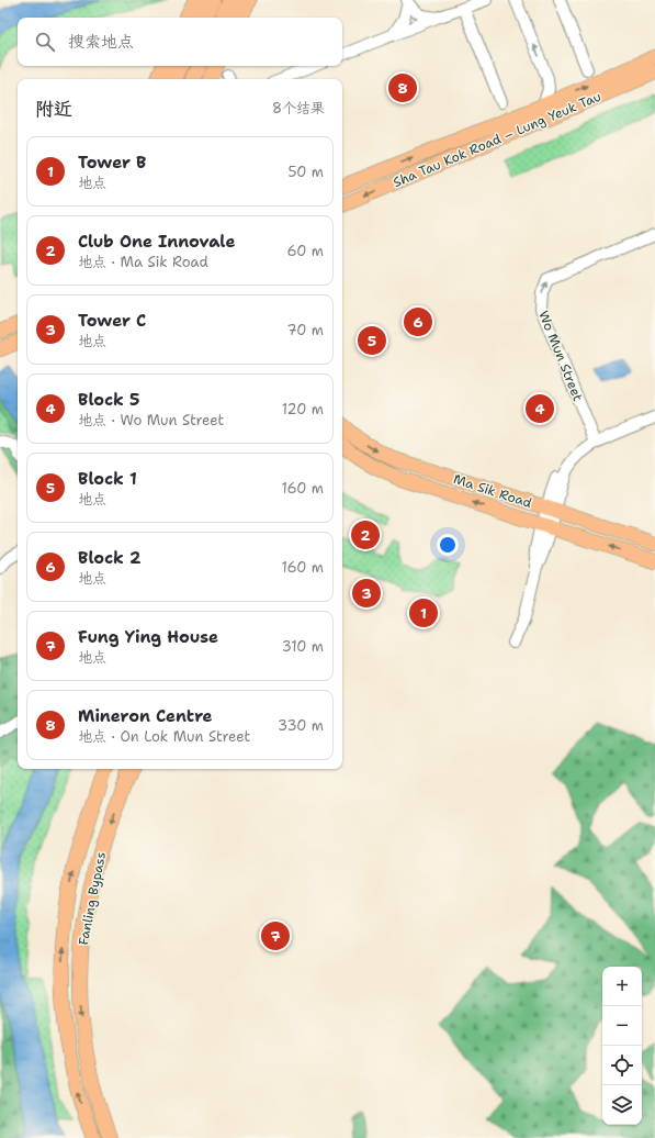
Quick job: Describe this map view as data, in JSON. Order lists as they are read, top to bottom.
{
  "streets": {
    "main road": ["Sha Tau Kok Road – Lung Yeuk Tau", "Ma Sik Road", "Fanling Bypass"],
    "street": ["Wo Mun Street"]
  },
  "page": {
    "search": "搜索地点",
    "pins": [
      "8",
      "6",
      "5",
      "4",
      "2",
      "3",
      "1",
      "7"
    ],
    "heading": ["附近", "8个结果"],
    "list": [
      {
        "mark": "1",
        "name": "Tower B",
        "note": "地点",
        "value": "50 m"
      },
      {
        "mark": "2",
        "name": "Club One Innovale",
        "note": "地点 · Ma Sik Road",
        "value": "60 m"
      },
      {
        "mark": "3",
        "name": "Tower C",
        "note": "地点",
        "value": "70 m"
      },
      {
        "mark": "4",
        "name": "Block 5",
        "note": "地点 · Wo Mun Street",
        "value": "120 m"
      },
      {
        "mark": "5",
        "name": "Block 1",
        "note": "地点",
        "value": "160 m"
      },
      {
        "mark": "6",
        "name": "Block 2",
        "note": "地点",
        "value": "160 m"
      },
      {
        "mark": "7",
        "name": "Fung Ying House",
        "note": "地点",
        "value": "310 m"
      },
      {
        "mark": "8",
        "name": "Mineron Centre",
        "note": "地点 · On Lok Mun Street",
        "value": "330 m"
      }
    ],
    "map_buttons": ["+", "−"]
  }
}
